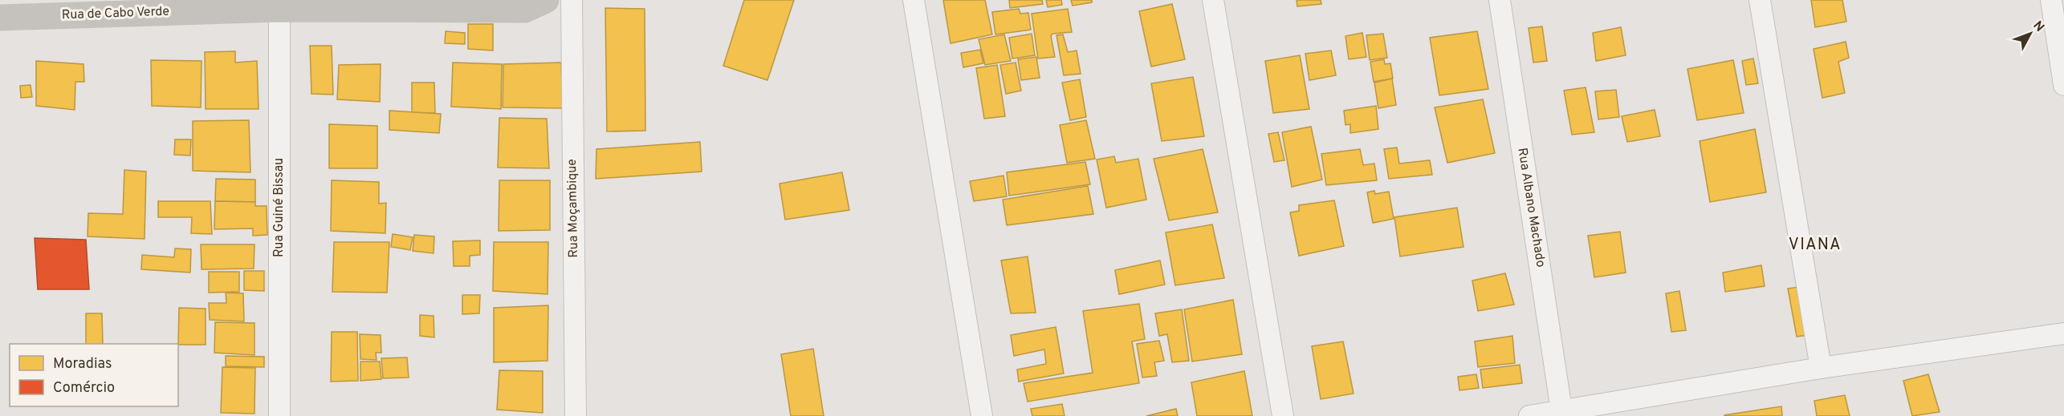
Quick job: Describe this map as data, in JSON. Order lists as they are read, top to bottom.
{
  "streets": {
    "main road": ["Rua de Cabo Verde"],
    "street": ["Rua Guiné Bissau", "Rua Albano Machado", "Rua Moçambique"]
  },
  "crossings": [
    ["Rua de Cabo Verde", "Rua Guiné Bissau"]
  ],
  "districts": ["VIANA"],
  "legend": ["Moradias", "Comércio"],
  "north": "top right"
}
